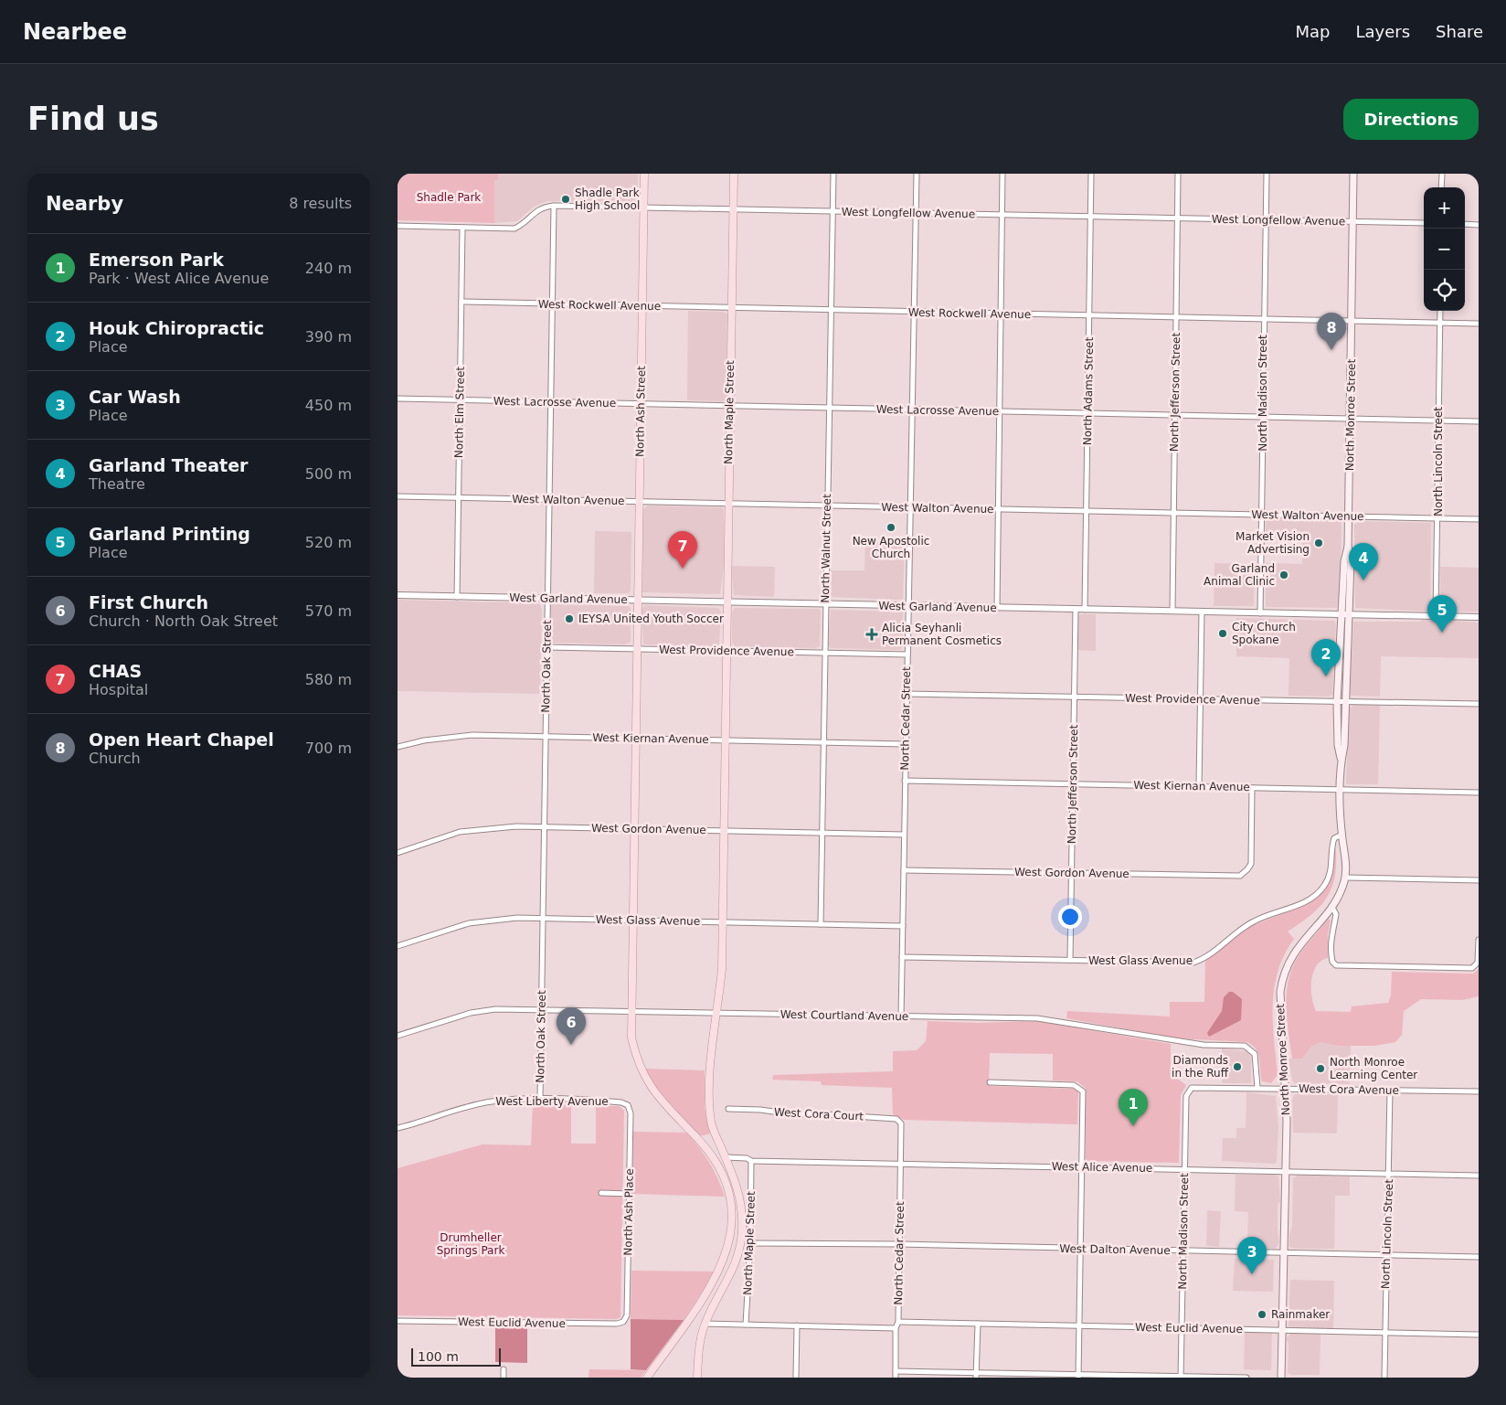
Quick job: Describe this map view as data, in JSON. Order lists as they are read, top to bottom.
{
  "streets": {
    "main road": ["North Ash Street", "North Maple Street", "North Monroe Street"],
    "street": [
      "West Longfellow Avenue",
      "West Rockwell Avenue",
      "North Adams Street",
      "North Jefferson Street",
      "North Madison Street",
      "West Lacrosse Avenue",
      "North Elm Street",
      "North Lincoln Street",
      "West Walton Avenue",
      "North Walnut Street",
      "West Garland Avenue",
      "West Providence Avenue",
      "North Oak Street",
      "North Cedar Street",
      "West Kiernan Avenue",
      "West Gordon Avenue",
      "West Glass Avenue",
      "West Courtland Avenue",
      "West Cora Avenue",
      "West Liberty Avenue",
      "West Cora Court",
      "West Alice Avenue",
      "North Ash Place",
      "West Dalton Avenue",
      "West Euclid Avenue"
    ]
  },
  "crossings": [
    ["West Longfellow Avenue", "North Adams Street"],
    ["West Longfellow Avenue", "North Jefferson Street"],
    ["West Longfellow Avenue", "North Madison Street"],
    ["West Longfellow Avenue", "North Ash Street"],
    ["West Longfellow Avenue", "North Elm Street"],
    ["West Longfellow Avenue", "North Maple Street"],
    ["West Longfellow Avenue", "North Monroe Street"],
    ["West Longfellow Avenue", "North Walnut Street"],
    ["West Longfellow Avenue", "North Oak Street"],
    ["West Longfellow Avenue", "North Cedar Street"],
    ["West Rockwell Avenue", "North Adams Street"],
    ["West Rockwell Avenue", "North Jefferson Street"],
    ["West Rockwell Avenue", "North Madison Street"],
    ["West Rockwell Avenue", "North Ash Street"],
    ["West Rockwell Avenue", "North Elm Street"],
    ["West Rockwell Avenue", "North Maple Street"],
    ["West Rockwell Avenue", "North Monroe Street"],
    ["West Rockwell Avenue", "North Lincoln Street"],
    ["West Rockwell Avenue", "North Walnut Street"],
    ["West Rockwell Avenue", "North Oak Street"],
    ["West Rockwell Avenue", "North Cedar Street"],
    ["North Adams Street", "West Lacrosse Avenue"],
    ["North Adams Street", "West Walton Avenue"],
    ["North Adams Street", "West Garland Avenue"],
    ["North Jefferson Street", "West Lacrosse Avenue"],
    ["North Jefferson Street", "West Walton Avenue"],
    ["North Jefferson Street", "West Garland Avenue"],
    ["North Jefferson Street", "West Providence Avenue"],
    ["North Jefferson Street", "West Kiernan Avenue"],
    ["North Jefferson Street", "West Gordon Avenue"],
    ["North Jefferson Street", "West Glass Avenue"],
    ["North Madison Street", "West Lacrosse Avenue"],
    ["North Madison Street", "West Walton Avenue"],
    ["North Madison Street", "West Garland Avenue"],
    ["North Madison Street", "West Cora Avenue"],
    ["North Madison Street", "West Alice Avenue"],
    ["North Madison Street", "West Dalton Avenue"],
    ["North Madison Street", "West Euclid Avenue"],
    ["West Lacrosse Avenue", "North Ash Street"],
    ["West Lacrosse Avenue", "North Elm Street"],
    ["West Lacrosse Avenue", "North Maple Street"],
    ["West Lacrosse Avenue", "North Monroe Street"],
    ["West Lacrosse Avenue", "North Lincoln Street"],
    ["West Lacrosse Avenue", "North Walnut Street"],
    ["West Lacrosse Avenue", "North Oak Street"],
    ["West Lacrosse Avenue", "North Cedar Street"],
    ["North Ash Street", "West Walton Avenue"],
    ["North Ash Street", "West Garland Avenue"],
    ["North Ash Street", "West Providence Avenue"],
    ["North Ash Street", "West Kiernan Avenue"],
    ["North Ash Street", "West Gordon Avenue"],
    ["North Ash Street", "West Glass Avenue"],
    ["North Ash Street", "West Courtland Avenue"],
    ["North Elm Street", "West Walton Avenue"],
    ["North Elm Street", "West Garland Avenue"],
    ["North Maple Street", "West Walton Avenue"],
    ["North Maple Street", "West Garland Avenue"],
    ["North Maple Street", "West Providence Avenue"],
    ["North Maple Street", "West Kiernan Avenue"],
    ["North Maple Street", "West Gordon Avenue"],
    ["North Maple Street", "West Glass Avenue"],
    ["North Maple Street", "West Courtland Avenue"],
    ["North Maple Street", "West Alice Avenue"],
    ["North Maple Street", "West Dalton Avenue"],
    ["North Monroe Street", "West Walton Avenue"],
    ["North Monroe Street", "West Garland Avenue"],
    ["North Monroe Street", "West Providence Avenue"],
    ["North Monroe Street", "West Kiernan Avenue"],
    ["North Monroe Street", "West Glass Avenue"],
    ["North Monroe Street", "West Cora Avenue"],
    ["North Monroe Street", "West Alice Avenue"],
    ["North Monroe Street", "West Dalton Avenue"],
    ["North Monroe Street", "West Euclid Avenue"],
    ["North Lincoln Street", "West Walton Avenue"],
    ["North Lincoln Street", "West Garland Avenue"],
    ["North Lincoln Street", "West Cora Avenue"],
    ["North Lincoln Street", "West Alice Avenue"],
    ["North Lincoln Street", "West Dalton Avenue"],
    ["North Lincoln Street", "West Euclid Avenue"],
    ["West Walton Avenue", "North Walnut Street"],
    ["West Walton Avenue", "North Oak Street"],
    ["West Walton Avenue", "North Cedar Street"],
    ["North Walnut Street", "West Garland Avenue"],
    ["North Walnut Street", "West Providence Avenue"],
    ["North Walnut Street", "West Kiernan Avenue"],
    ["North Walnut Street", "West Gordon Avenue"],
    ["North Walnut Street", "West Glass Avenue"],
    ["West Garland Avenue", "North Oak Street"],
    ["West Garland Avenue", "North Cedar Street"],
    ["West Providence Avenue", "North Oak Street"],
    ["West Providence Avenue", "North Cedar Street"],
    ["North Oak Street", "West Kiernan Avenue"],
    ["North Oak Street", "West Gordon Avenue"],
    ["North Oak Street", "West Glass Avenue"],
    ["North Oak Street", "West Courtland Avenue"],
    ["North Oak Street", "West Liberty Avenue"],
    ["North Cedar Street", "West Kiernan Avenue"],
    ["North Cedar Street", "West Gordon Avenue"],
    ["North Cedar Street", "West Glass Avenue"],
    ["North Cedar Street", "West Courtland Avenue"],
    ["North Cedar Street", "West Cora Court"],
    ["North Cedar Street", "West Alice Avenue"],
    ["North Cedar Street", "West Dalton Avenue"],
    ["North Cedar Street", "West Euclid Avenue"],
    ["West Kiernan Avenue", "West Gordon Avenue"],
    ["West Courtland Avenue", "West Cora Avenue"],
    ["West Liberty Avenue", "North Ash Place"],
    ["North Ash Place", "West Euclid Avenue"]
  ],
  "parks": ["Shadle Park", "Drumheller Springs Park"],
  "places": {
    "other": [
      "Shadle Park High School",
      "New Apostolic Church",
      "Market Vision Advertising",
      "Garland Animal Clinic",
      "IEYSA United Youth Soccer",
      "City Church Spokane",
      "Diamonds in the Ruff",
      "North Monroe Learning Center",
      "Rainmaker"
    ],
    "health": ["Alicia Seyhanli Permanent Cosmetics"]
  },
  "scale_bar": "100 m",
  "page": {
    "header": "Nearbee",
    "nav": ["Map", "Layers", "Share"],
    "buttons": "Directions",
    "title": "Find us",
    "heading": ["Nearby", "8 results"],
    "map_buttons": ["+", "−"],
    "list": [
      {
        "mark": "1",
        "name": "Emerson Park",
        "note": "Park · West Alice Avenue",
        "value": "240 m"
      },
      {
        "mark": "2",
        "name": "Houk Chiropractic",
        "note": "Place",
        "value": "390 m"
      },
      {
        "mark": "3",
        "name": "Car Wash",
        "note": "Place",
        "value": "450 m"
      },
      {
        "mark": "4",
        "name": "Garland Theater",
        "note": "Theatre",
        "value": "500 m"
      },
      {
        "mark": "5",
        "name": "Garland Printing",
        "note": "Place",
        "value": "520 m"
      },
      {
        "mark": "6",
        "name": "First Church",
        "note": "Church · North Oak Street",
        "value": "570 m"
      },
      {
        "mark": "7",
        "name": "CHAS",
        "note": "Hospital",
        "value": "580 m"
      },
      {
        "mark": "8",
        "name": "Open Heart Chapel",
        "note": "Church",
        "value": "700 m"
      }
    ],
    "pins": [
      "8",
      "7",
      "4",
      "5",
      "2",
      "6",
      "1",
      "3"
    ],
    "scale": "100 m"
  }
}
